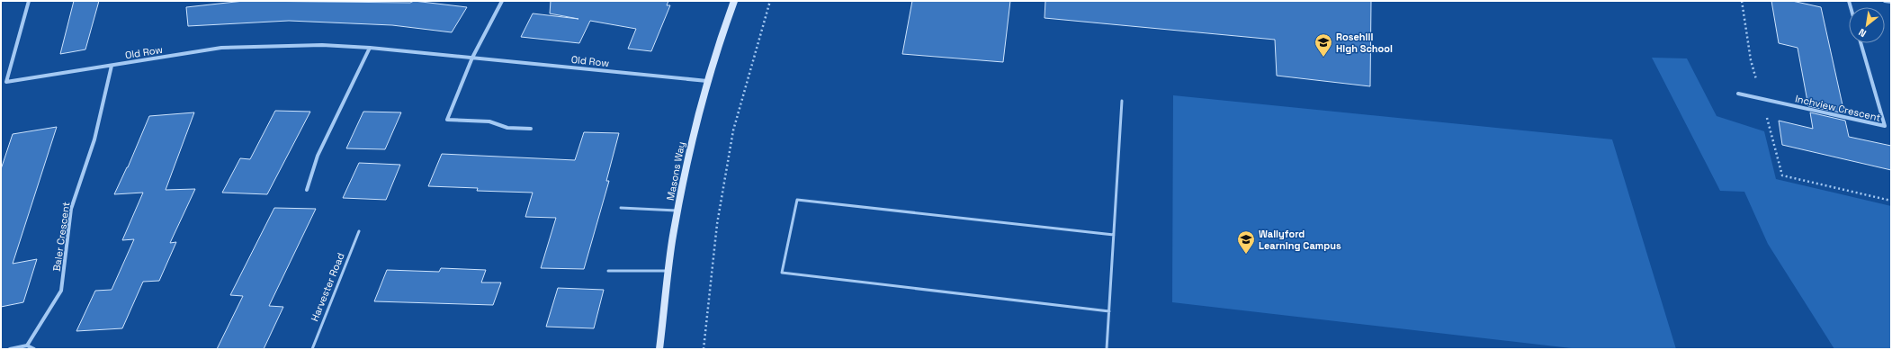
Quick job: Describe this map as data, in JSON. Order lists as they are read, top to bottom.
{
  "streets": {
    "street": [
      "Old Row",
      "Inchview Crescent",
      "Masons Way",
      "Baler Crescent"
    ],
    "lane": ["Harvester Road"]
  },
  "crossings": [
    ["Old Row", "Masons Way"],
    ["Old Row", "Baler Crescent"]
  ],
  "places": {
    "school or university": ["Rosehill High School", "Wallyford Learning Campus"]
  },
  "north": "bottom left"
}
